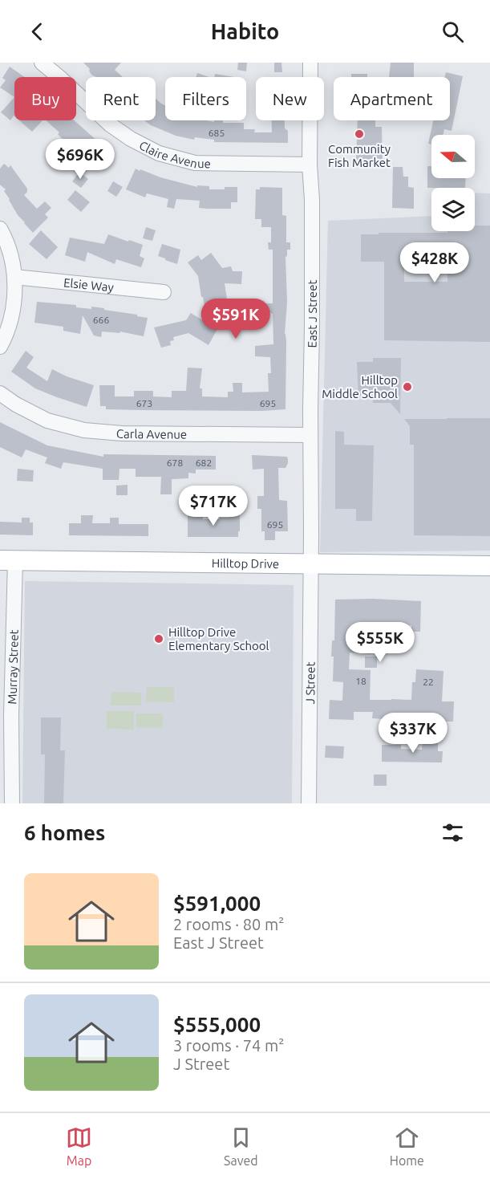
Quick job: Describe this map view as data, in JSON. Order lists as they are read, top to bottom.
{
  "streets": {
    "main road": ["Hilltop Drive"],
    "street": [
      "Claire Avenue",
      "Elsie Way",
      "East J Street",
      "Carla Avenue",
      "Murray Street",
      "J Street"
    ]
  },
  "crossings": [
    ["Claire Avenue", "East J Street"],
    ["East J Street", "Carla Avenue"],
    ["East J Street", "Hilltop Drive"],
    ["East J Street", "J Street"],
    ["Hilltop Drive", "Murray Street"],
    ["Hilltop Drive", "J Street"]
  ],
  "places": ["Community Fish Market", "Hilltop Middle School", "Hilltop Drive Elementary School"],
  "house_numbers": [
    "685",
    "666",
    "673",
    "695",
    "678",
    "682",
    "695",
    "18",
    "22"
  ],
  "north": "left",
  "page": {
    "header": "Habito",
    "chip": [
      "Buy",
      "Rent",
      "Filters",
      "New",
      "Apartment"
    ],
    "price": [
      "$696K",
      "$428K",
      "$591K",
      "$717K",
      "$555K",
      "$337K"
    ],
    "heading": "6 homes",
    "list": [
      {
        "name": "$591,000",
        "note": "2 rooms · 80 m² · East J Street"
      },
      {
        "name": "$555,000",
        "note": "3 rooms · 74 m² · J Street"
      }
    ],
    "tabs": ["Map", "Saved", "Home"]
  }
}
